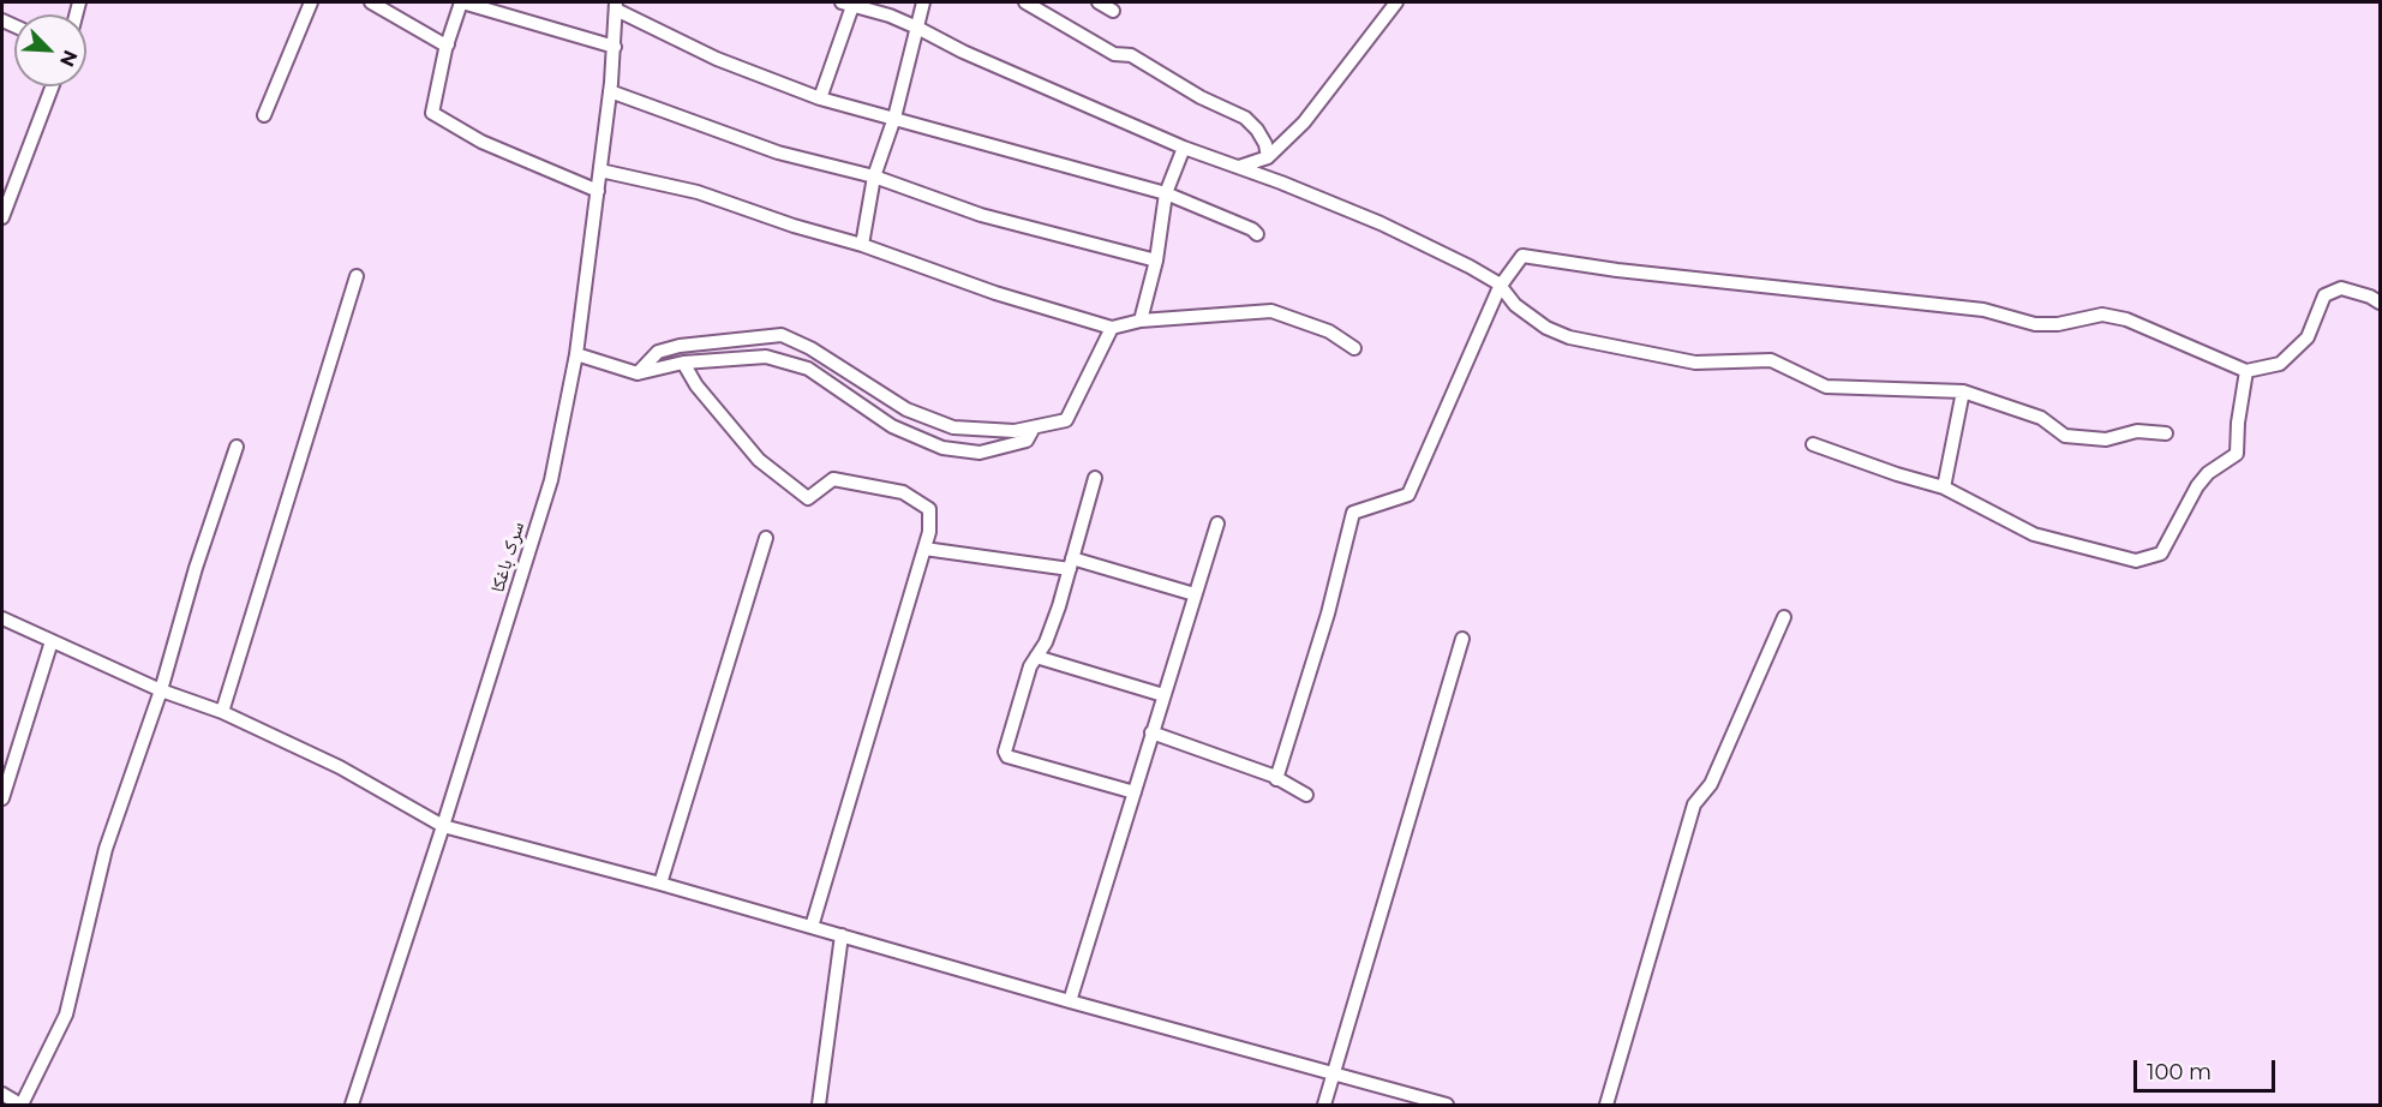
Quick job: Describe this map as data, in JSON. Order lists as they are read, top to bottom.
{
  "streets": {
    "street": ["سرک باغکا"]
  },
  "scale_bar": "100 m",
  "north": "bottom right"
}
